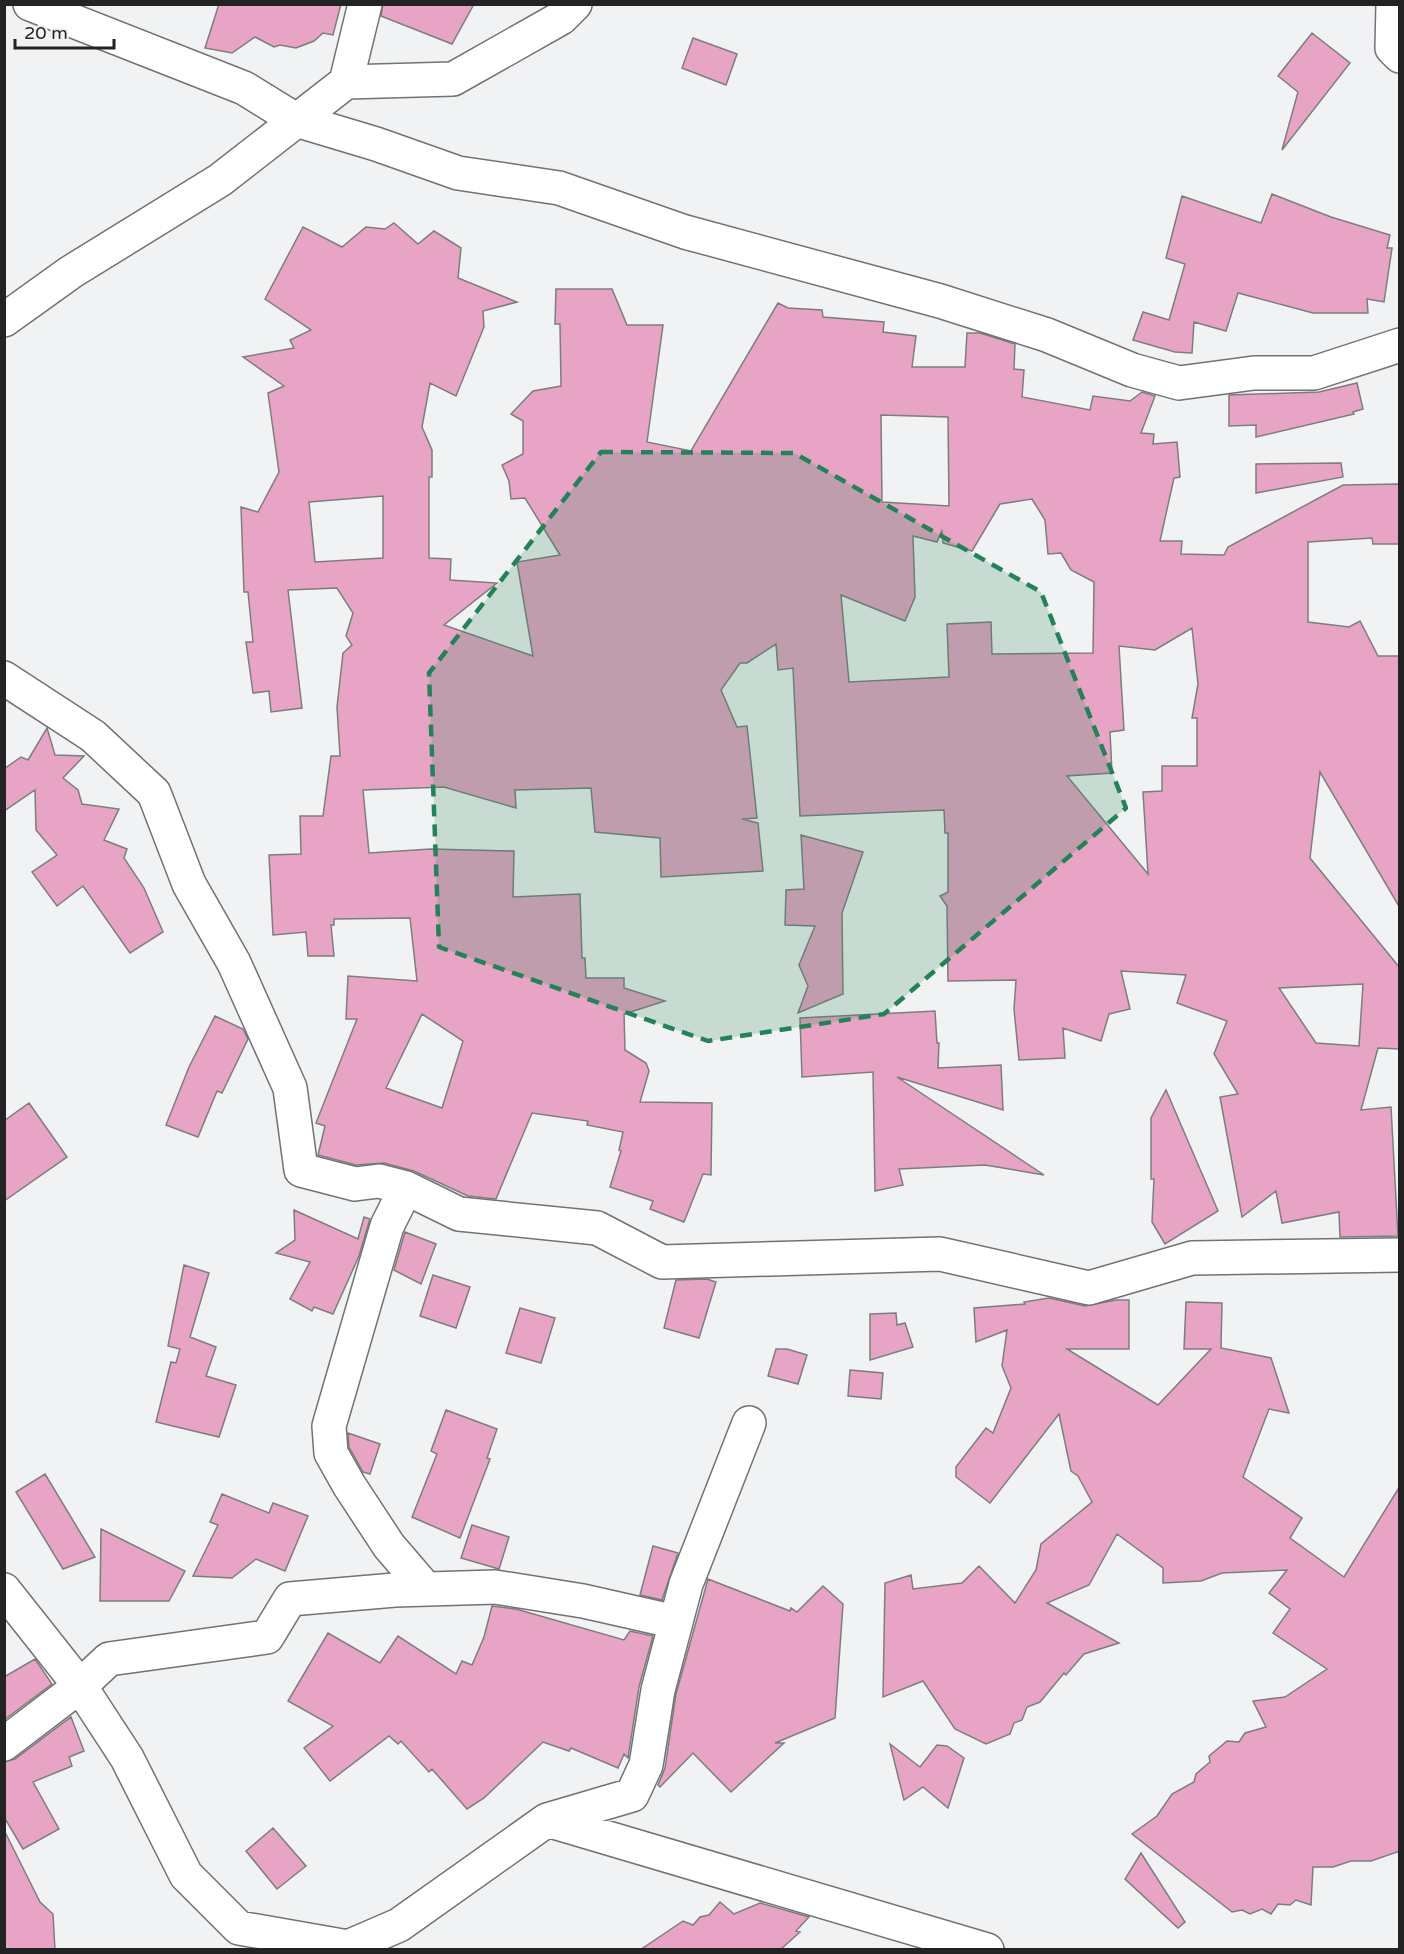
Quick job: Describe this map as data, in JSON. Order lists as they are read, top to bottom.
{
  "scale_bar": "20 m"
}
